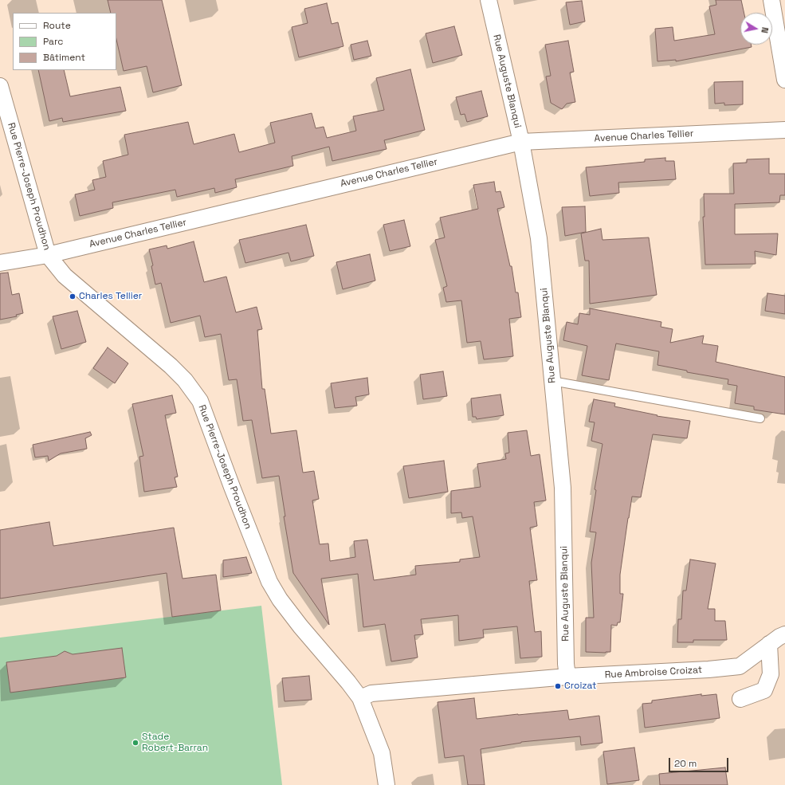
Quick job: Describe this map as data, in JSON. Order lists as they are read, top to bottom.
{
  "streets": {
    "street": [
      "Rue Auguste Blanqui",
      "Avenue Charles Tellier",
      "Rue Pierre-Joseph Proudhon",
      "Rue Ambroise Croizat"
    ]
  },
  "crossings": [
    ["Rue Auguste Blanqui", "Avenue Charles Tellier"],
    ["Rue Auguste Blanqui", "Rue Ambroise Croizat"],
    ["Avenue Charles Tellier", "Rue Pierre-Joseph Proudhon"],
    ["Rue Pierre-Joseph Proudhon", "Rue Ambroise Croizat"]
  ],
  "places": ["Charles Tellier", "Croizat", "Stade Robert-Barran"],
  "legend": ["Route", "Parc", "Bâtiment"],
  "scale_bar": "20 m",
  "north": "right"
}
